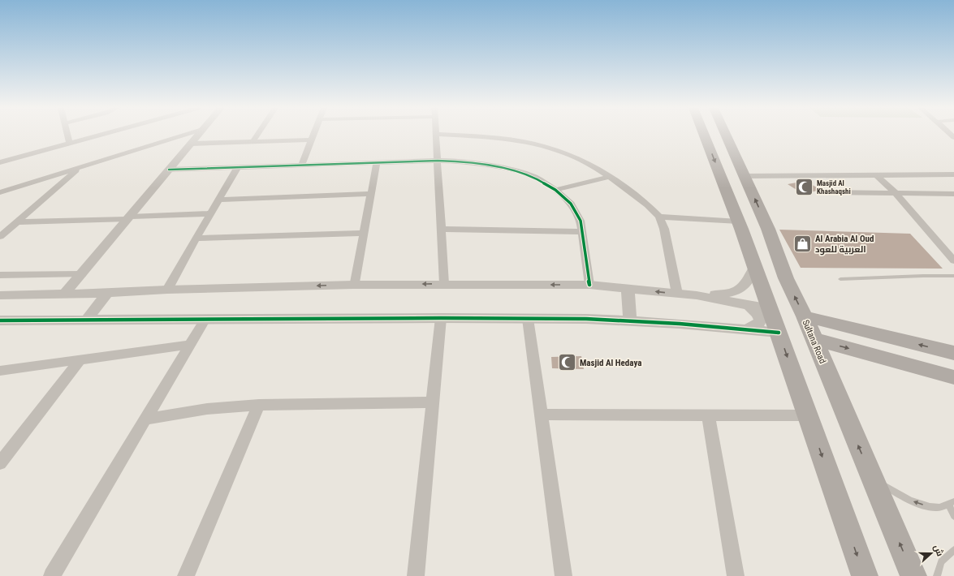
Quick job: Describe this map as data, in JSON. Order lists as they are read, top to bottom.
{
  "streets": {
    "main road": ["Sultana Road"]
  },
  "places": {
    "mosque": ["Masjid Al Khashaqshi", "Masjid Al Hedaya"],
    "shop": ["Al Arabia Al Oud العربية للعود"]
  },
  "north": "right"
}
